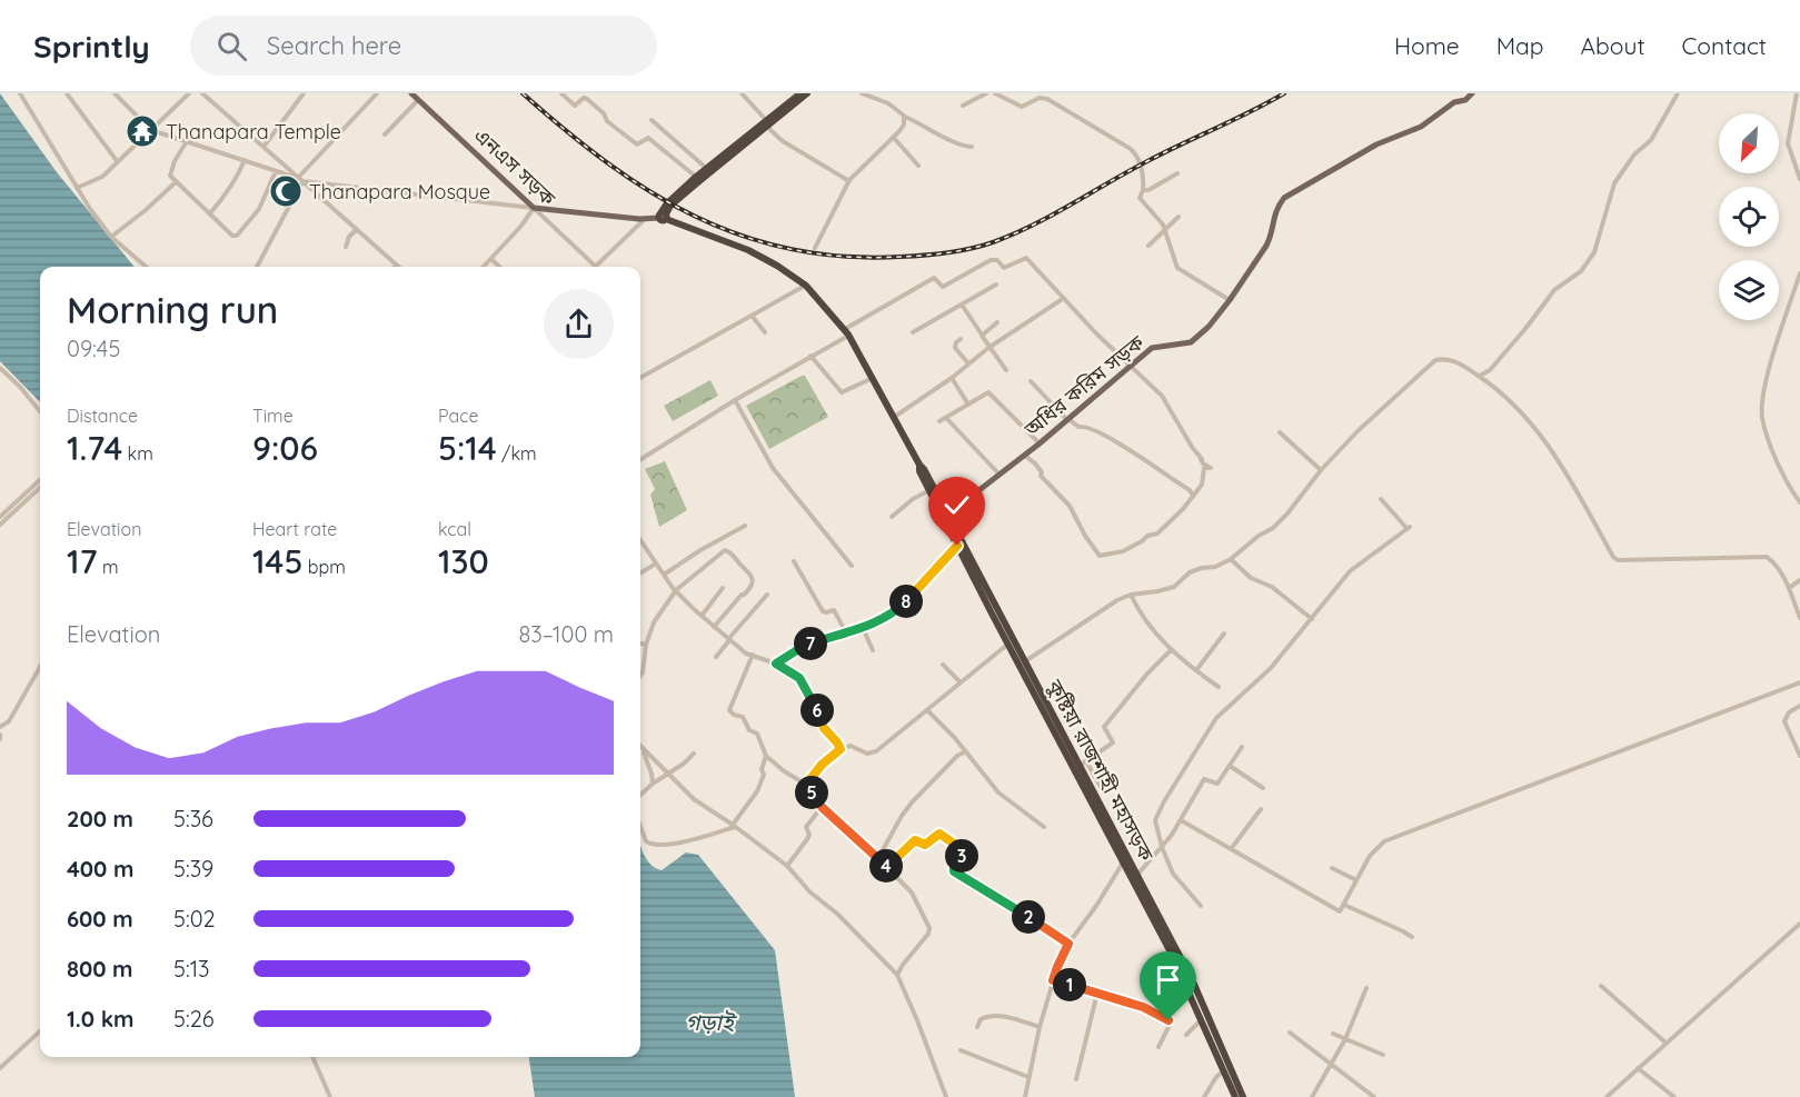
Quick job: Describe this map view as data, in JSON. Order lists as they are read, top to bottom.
{
  "streets": {
    "highway": ["কুষ্টিয়া রাজশাহী মহাসড়ক"],
    "main road": ["এনএস সড়ক", "অধির করিম সড়ক"]
  },
  "crossings": [
    ["অধির করিম সড়ক", "কুষ্টিয়া রাজশাহী মহাসড়ক"]
  ],
  "water": ["গড়াই"],
  "places": {
    "temple": ["Thanapara Temple"],
    "mosque": ["Thanapara Mosque"]
  },
  "north": "bottom left",
  "page": {
    "header": "Sprintly",
    "search": "Search here",
    "nav": [
      "Home",
      "Map",
      "About",
      "Contact"
    ],
    "heading": ["Morning run", "09:45"],
    "stats": [
      ["Distance", "1.74 km"],
      ["Time", "9:06"],
      ["Pace", "5:14 /km"],
      ["Elevation", "17 m"],
      ["Heart rate", "145 bpm"],
      ["kcal", "130"]
    ],
    "pins": [
      "8",
      "7",
      "6",
      "5",
      "3",
      "4",
      "2",
      "1"
    ],
    "chart": ["Elevation", "83–100 m"],
    "list": [
      {
        "name": "200 m",
        "note": "5:36"
      },
      {
        "name": "400 m",
        "note": "5:39"
      },
      {
        "name": "600 m",
        "note": "5:02"
      },
      {
        "name": "800 m",
        "note": "5:13"
      },
      {
        "name": "1.0 km",
        "note": "5:26"
      }
    ]
  }
}
